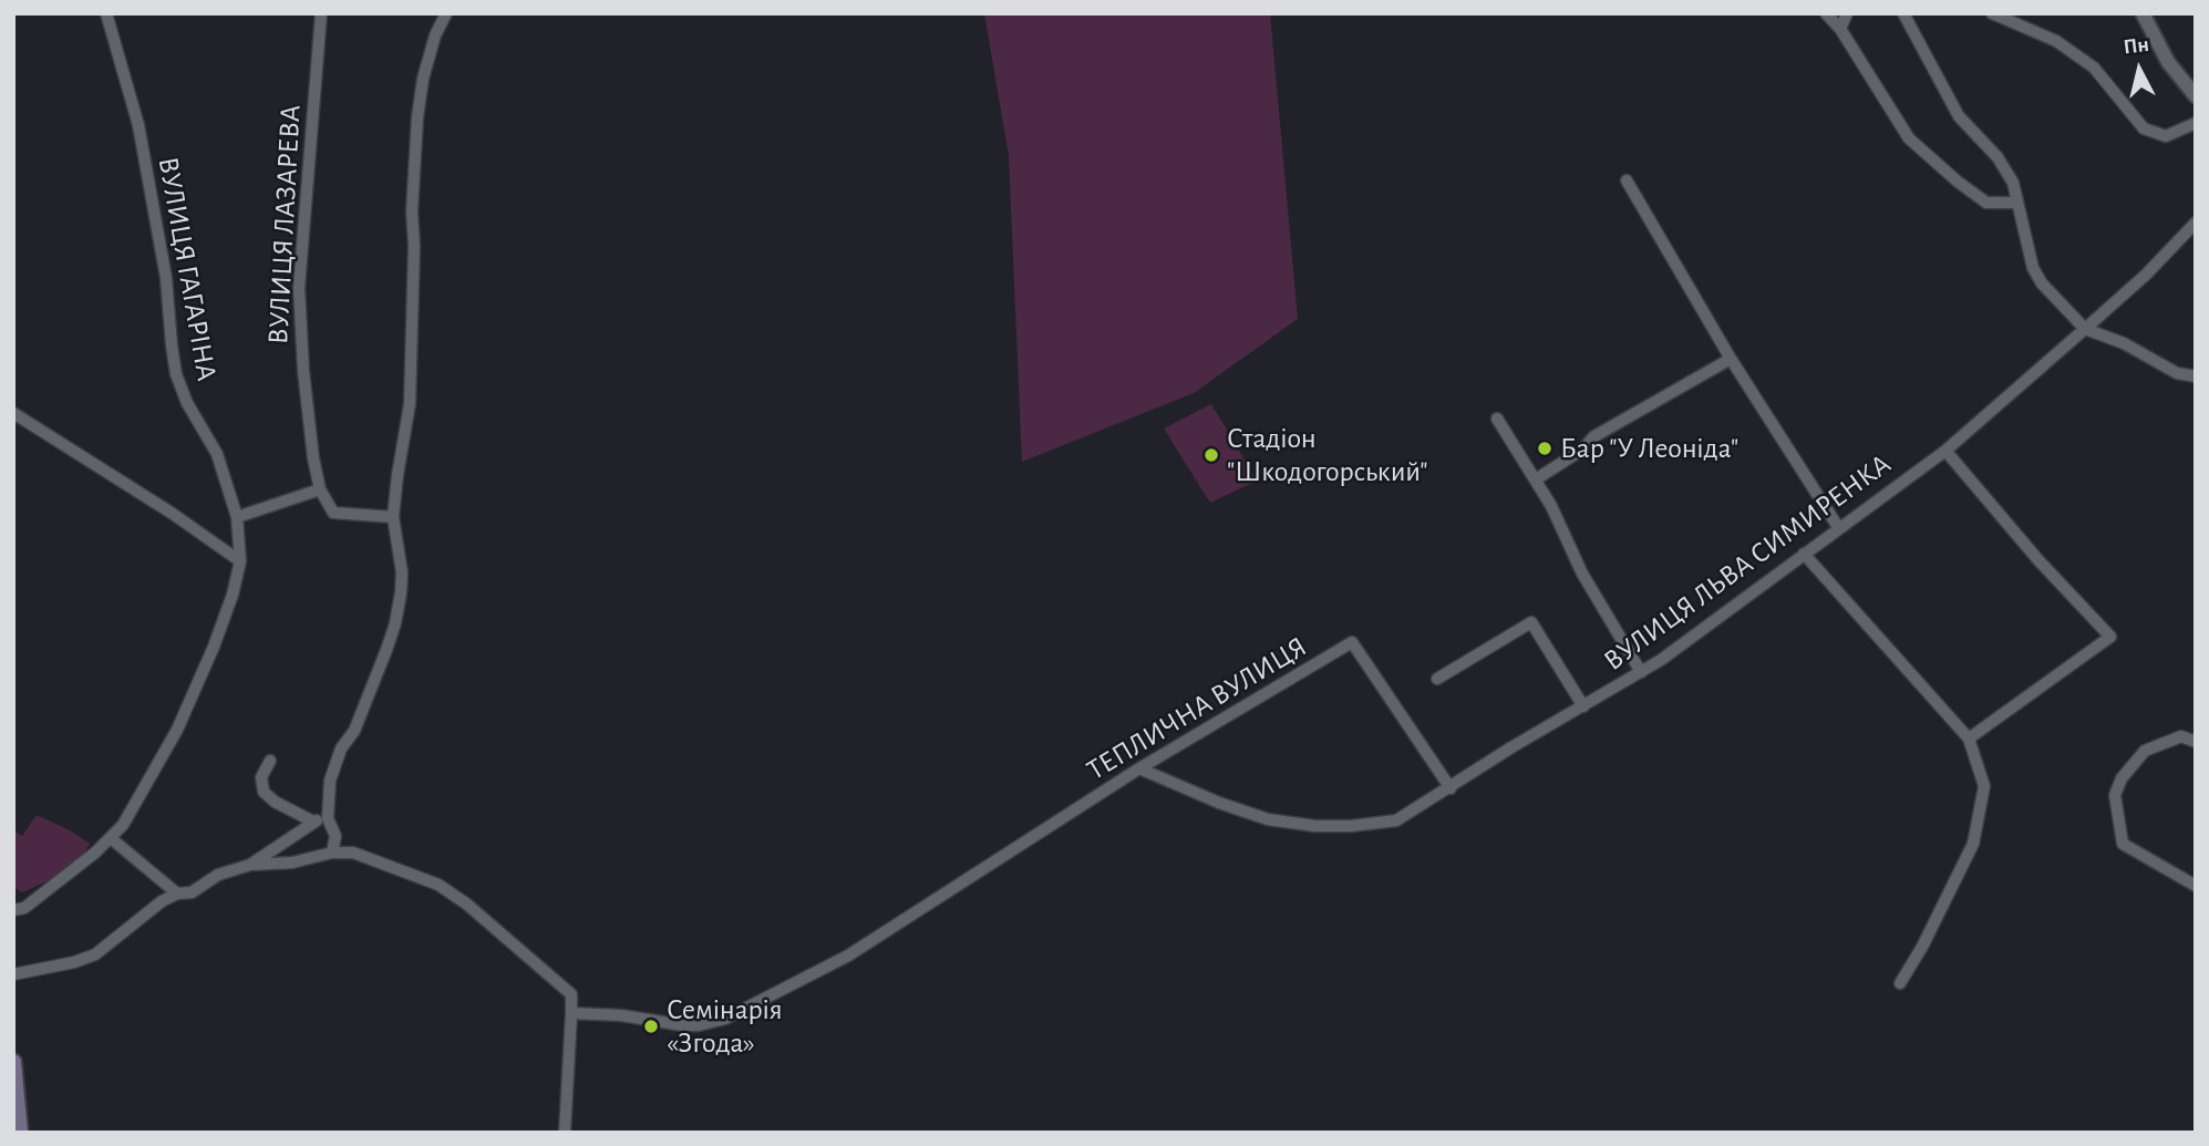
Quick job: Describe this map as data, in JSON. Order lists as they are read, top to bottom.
{
  "streets": {
    "street": [
      "ВУЛИЦЯ ЛАЗАРЕВА",
      "ВУЛИЦЯ ГАГАРІНА",
      "ВУЛИЦЯ ЛЬВА СИМИРЕНКА",
      "ТЕПЛИЧНА ВУЛИЦЯ"
    ]
  },
  "crossings": [
    ["ВУЛИЦЯ ЛЬВА СИМИРЕНКА", "ТЕПЛИЧНА ВУЛИЦЯ"]
  ],
  "places": ["Бар \"У Леоніда\"", "Стадіон \"Шкодогорський\"", "Семінарія «Згода»"],
  "north": "top"
}
